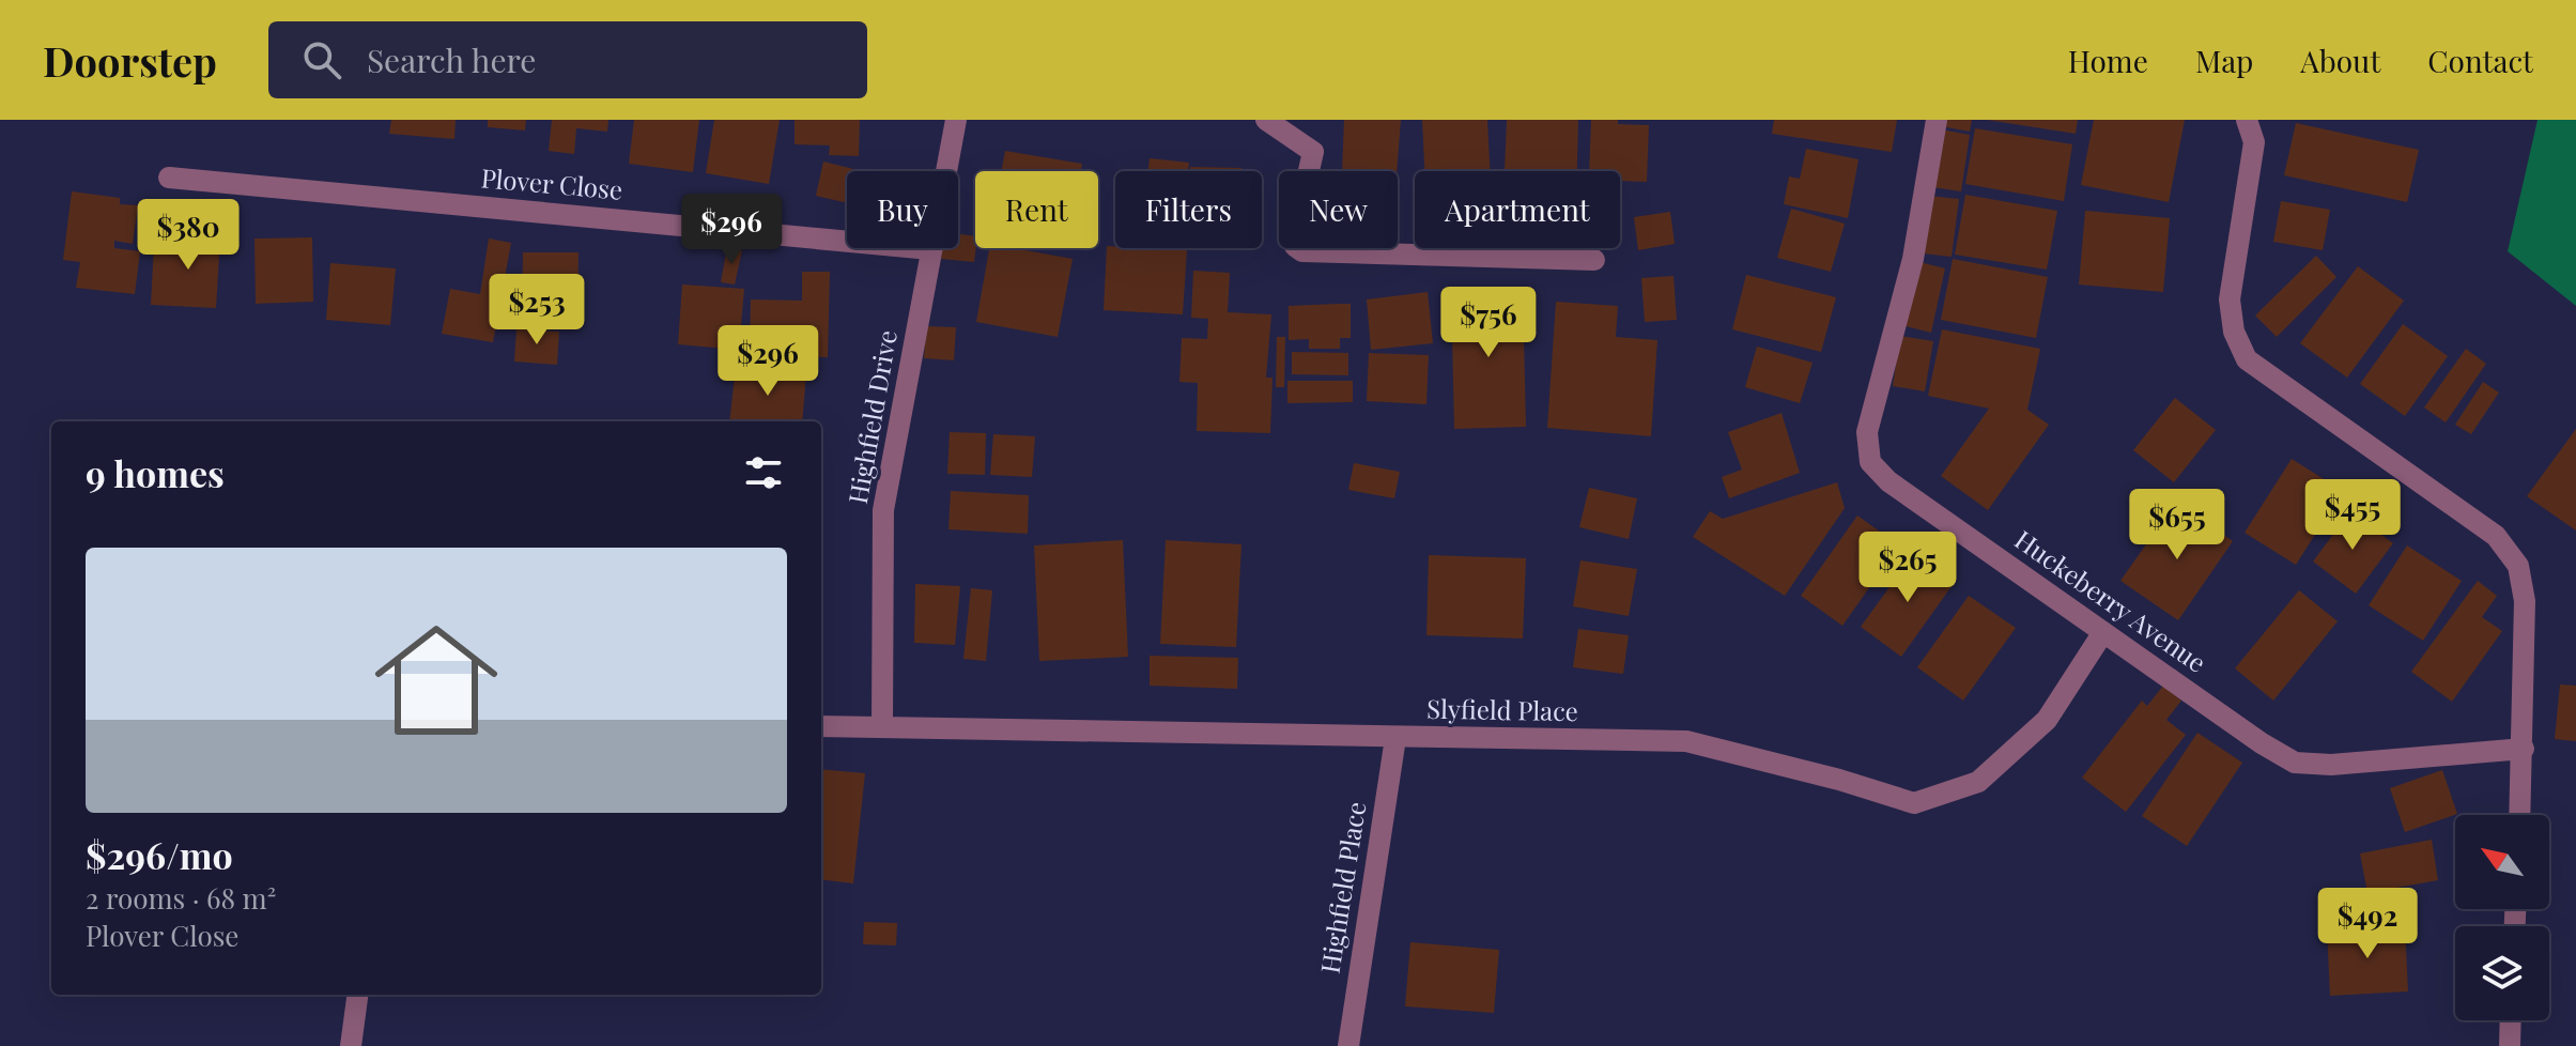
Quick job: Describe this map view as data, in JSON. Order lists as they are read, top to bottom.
{
  "streets": {
    "street": [
      "Plover Close",
      "Highfield Drive",
      "Huckeberry Avenue",
      "Slyfield Place",
      "Highfield Place"
    ]
  },
  "crossings": [
    ["Plover Close", "Highfield Drive"],
    ["Highfield Drive", "Slyfield Place"],
    ["Huckeberry Avenue", "Slyfield Place"],
    ["Slyfield Place", "Highfield Place"]
  ],
  "north": "top left",
  "page": {
    "header": "Doorstep",
    "search": "Search here",
    "nav": [
      "Home",
      "Map",
      "About",
      "Contact"
    ],
    "chip": [
      "Buy",
      "Rent",
      "Filters",
      "New",
      "Apartment"
    ],
    "price": [
      "$296",
      "$380",
      "$253",
      "$756",
      "$296",
      "$455",
      "$655",
      "$265",
      "$492"
    ],
    "heading": "9 homes",
    "list": [
      {
        "name": "$296/mo",
        "note": "2 rooms · 68 m² · Plover Close"
      }
    ]
  }
}
